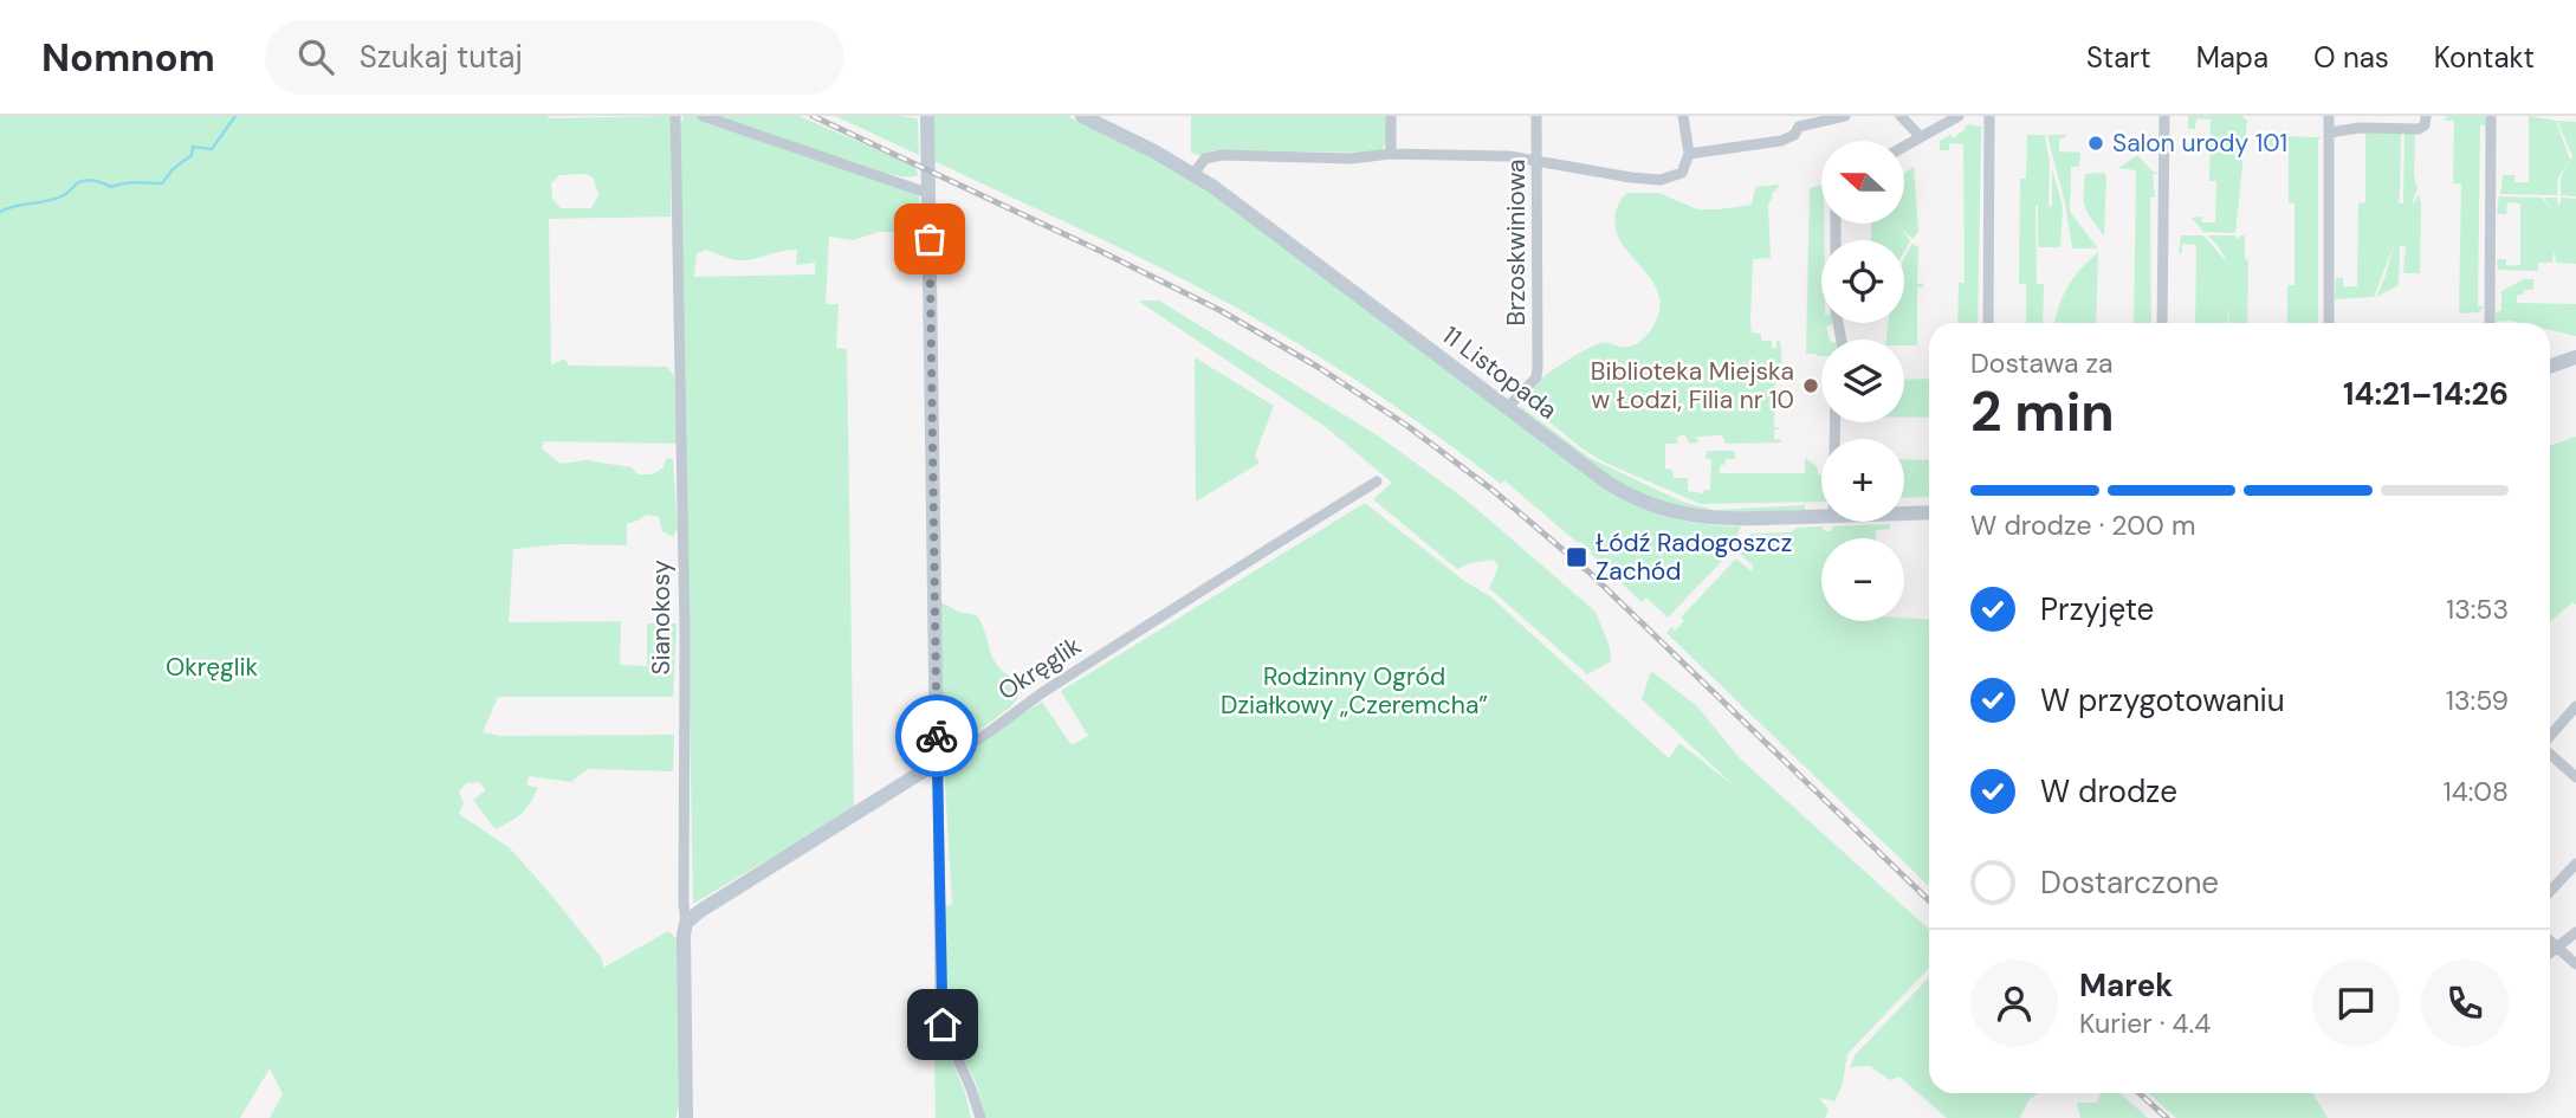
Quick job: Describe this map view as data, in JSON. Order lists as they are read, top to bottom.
{
  "streets": {
    "street": [
      "Brzoskwiniowa",
      "11 Listopada",
      "Sianokosy",
      "Okręglik"
    ]
  },
  "crossings": [
    ["Brzoskwiniowa", "11 Listopada"],
    ["Sianokosy", "Okręglik"]
  ],
  "parks": ["Okręglik", "Rodzinny Ogród Działkowy „Czeremcha”"],
  "places": {
    "other": ["Salon urody 101", "Biblioteka Miejska w Łodzi, Filia nr 10"],
    "transit": ["Łódź Radogoszcz Zachód"]
  },
  "north": "left",
  "page": {
    "header": "Nomnom",
    "search": "Szukaj tutaj",
    "nav": [
      "Start",
      "Mapa",
      "O nas",
      "Kontakt"
    ],
    "map_buttons": ["+", "−"],
    "heading": ["2 min", "Dostawa za", "14:21–14:26"],
    "panel": ["Marek", "Kurier · 4.4"],
    "bar": "W drodze · 200 m",
    "list": [
      ["Przyjęte", "13:53"],
      ["W przygotowaniu", "13:59"],
      ["W drodze", "14:08"],
      "Dostarczone"
    ]
  }
}
